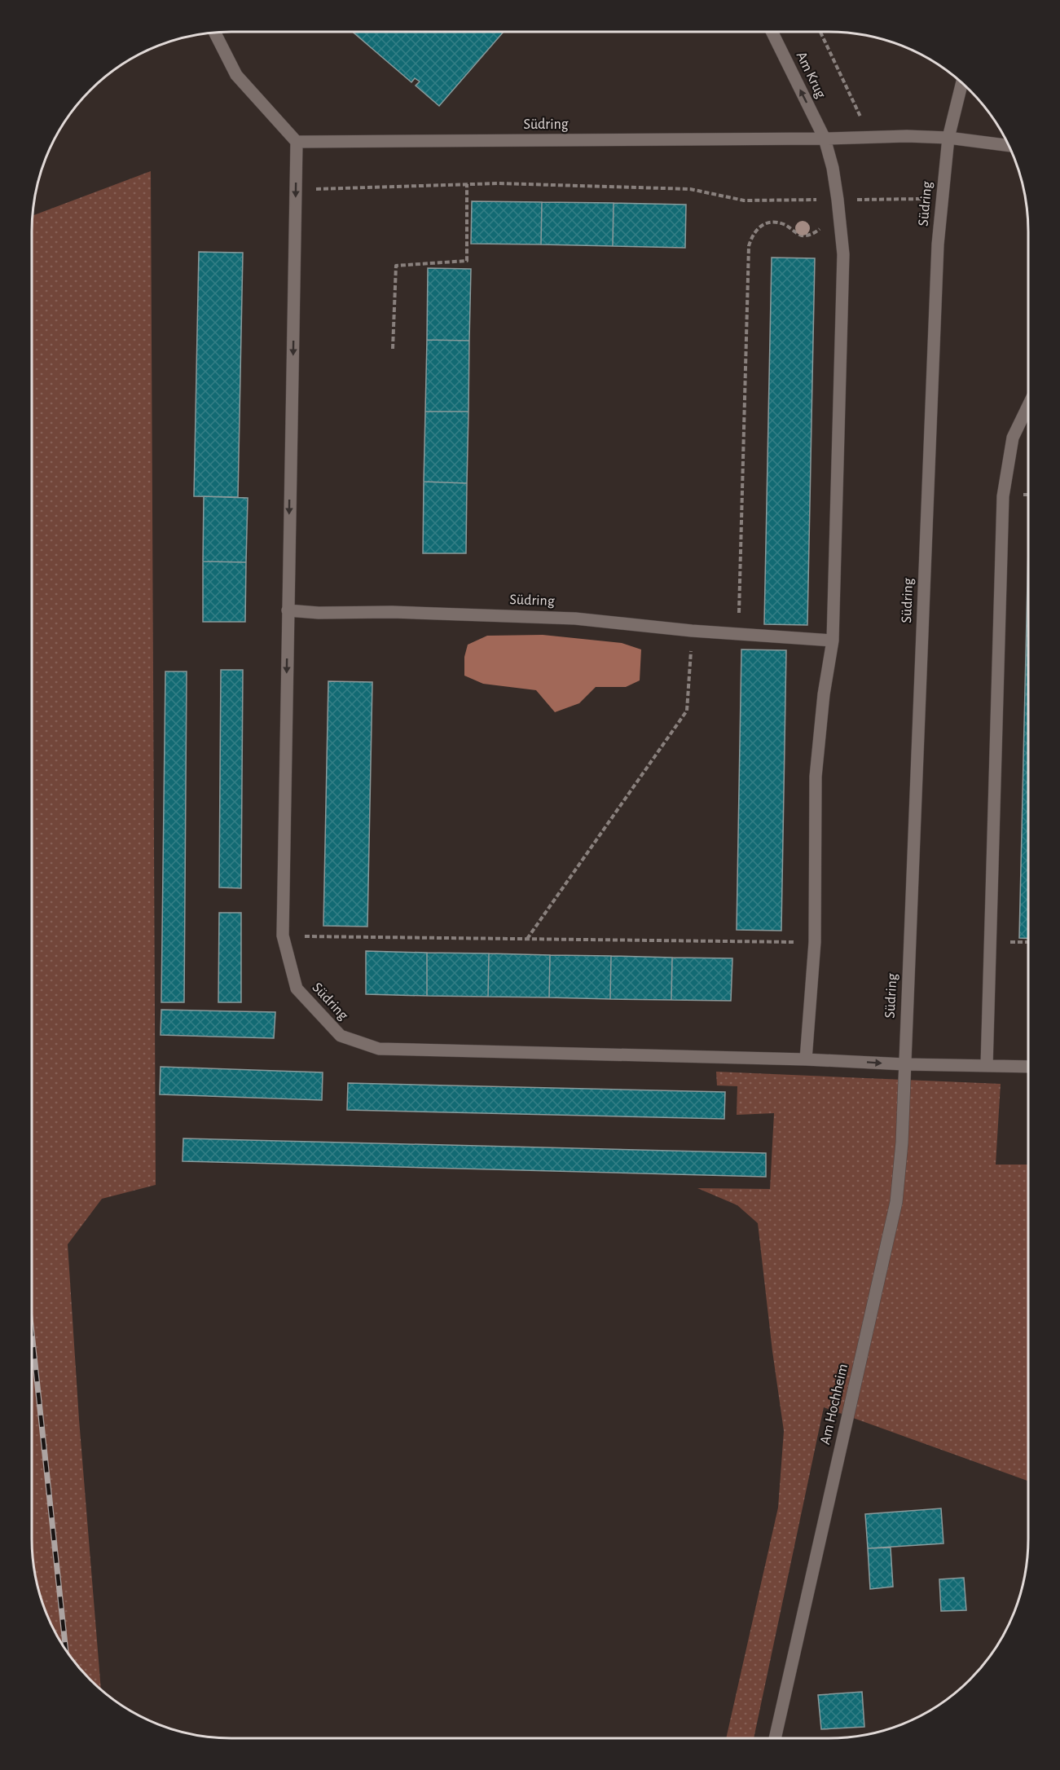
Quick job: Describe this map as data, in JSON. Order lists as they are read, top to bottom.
{
  "streets": {
    "street": ["Am Krug", "Südring", "Am Hochheim"]
  },
  "crossings": [
    ["Am Krug", "Südring"],
    ["Südring", "Am Hochheim"]
  ],
  "one_way": ["Am Krug"]
}
